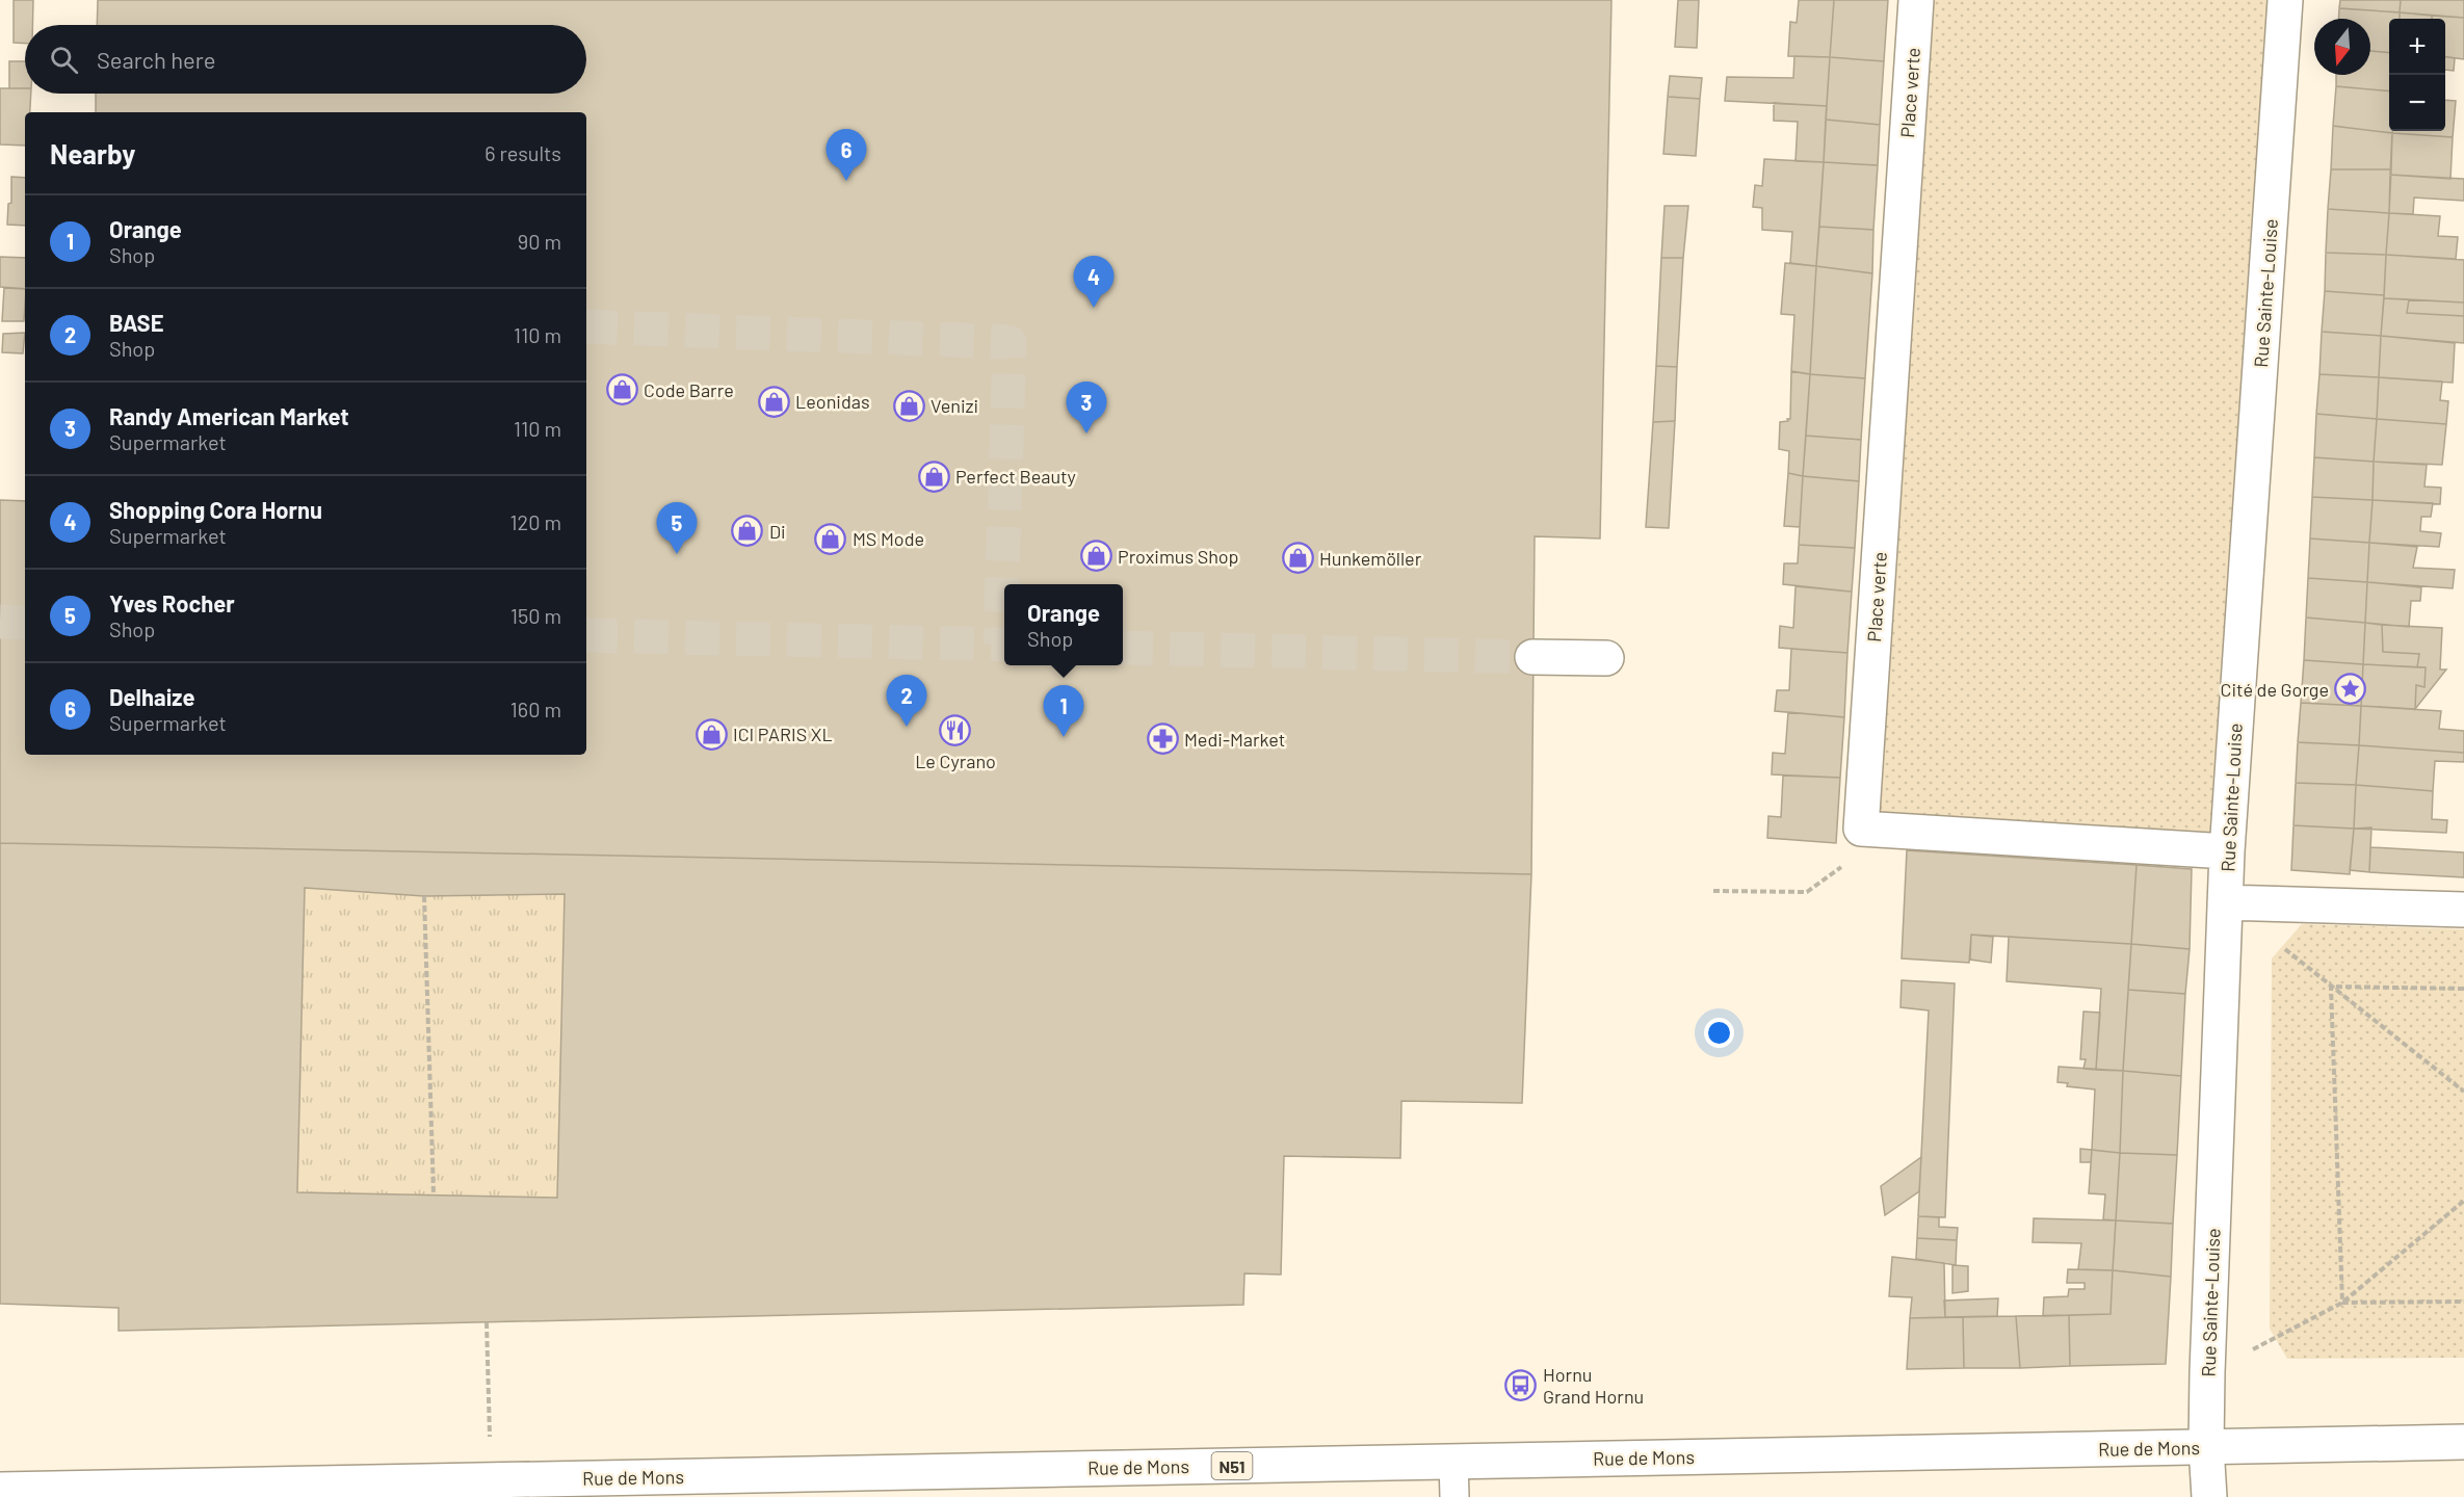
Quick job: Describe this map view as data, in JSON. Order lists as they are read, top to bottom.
{
  "streets": {
    "street": [
      "Place verte",
      "Rue Sainte-Louise",
      "Rue de Mons",
      "N51"
    ]
  },
  "crossings": [
    ["Rue Sainte-Louise", "Rue de Mons"]
  ],
  "places": {
    "shop": [
      "Code Barre",
      "Leonidas",
      "Venizi",
      "Perfect Beauty",
      "Di",
      "MS Mode",
      "Proximus Shop",
      "Hunkemöller",
      "ICI PARIS XL"
    ],
    "place": ["Cité de Gorge"],
    "restaurant": ["Le Cyrano"],
    "pharmacy": ["Medi-Market"],
    "bus stop": ["Hornu Grand Hornu"]
  },
  "north": "bottom",
  "page": {
    "map_buttons": ["+", "−"],
    "search": "Search here",
    "heading": ["Nearby", "6 results"],
    "pins": [
      "6",
      "4",
      "3",
      "5",
      "2",
      "1"
    ],
    "list": [
      {
        "mark": "1",
        "name": "Orange",
        "note": "Shop",
        "value": "90 m"
      },
      {
        "mark": "2",
        "name": "BASE",
        "note": "Shop",
        "value": "110 m"
      },
      {
        "mark": "3",
        "name": "Randy American Market",
        "note": "Supermarket",
        "value": "110 m"
      },
      {
        "mark": "4",
        "name": "Shopping Cora Hornu",
        "note": "Supermarket",
        "value": "120 m"
      },
      {
        "mark": "5",
        "name": "Yves Rocher",
        "note": "Shop",
        "value": "150 m"
      },
      {
        "mark": "6",
        "name": "Delhaize",
        "note": "Supermarket",
        "value": "160 m"
      }
    ],
    "popup": ["Orange", "Shop"]
  }
}
